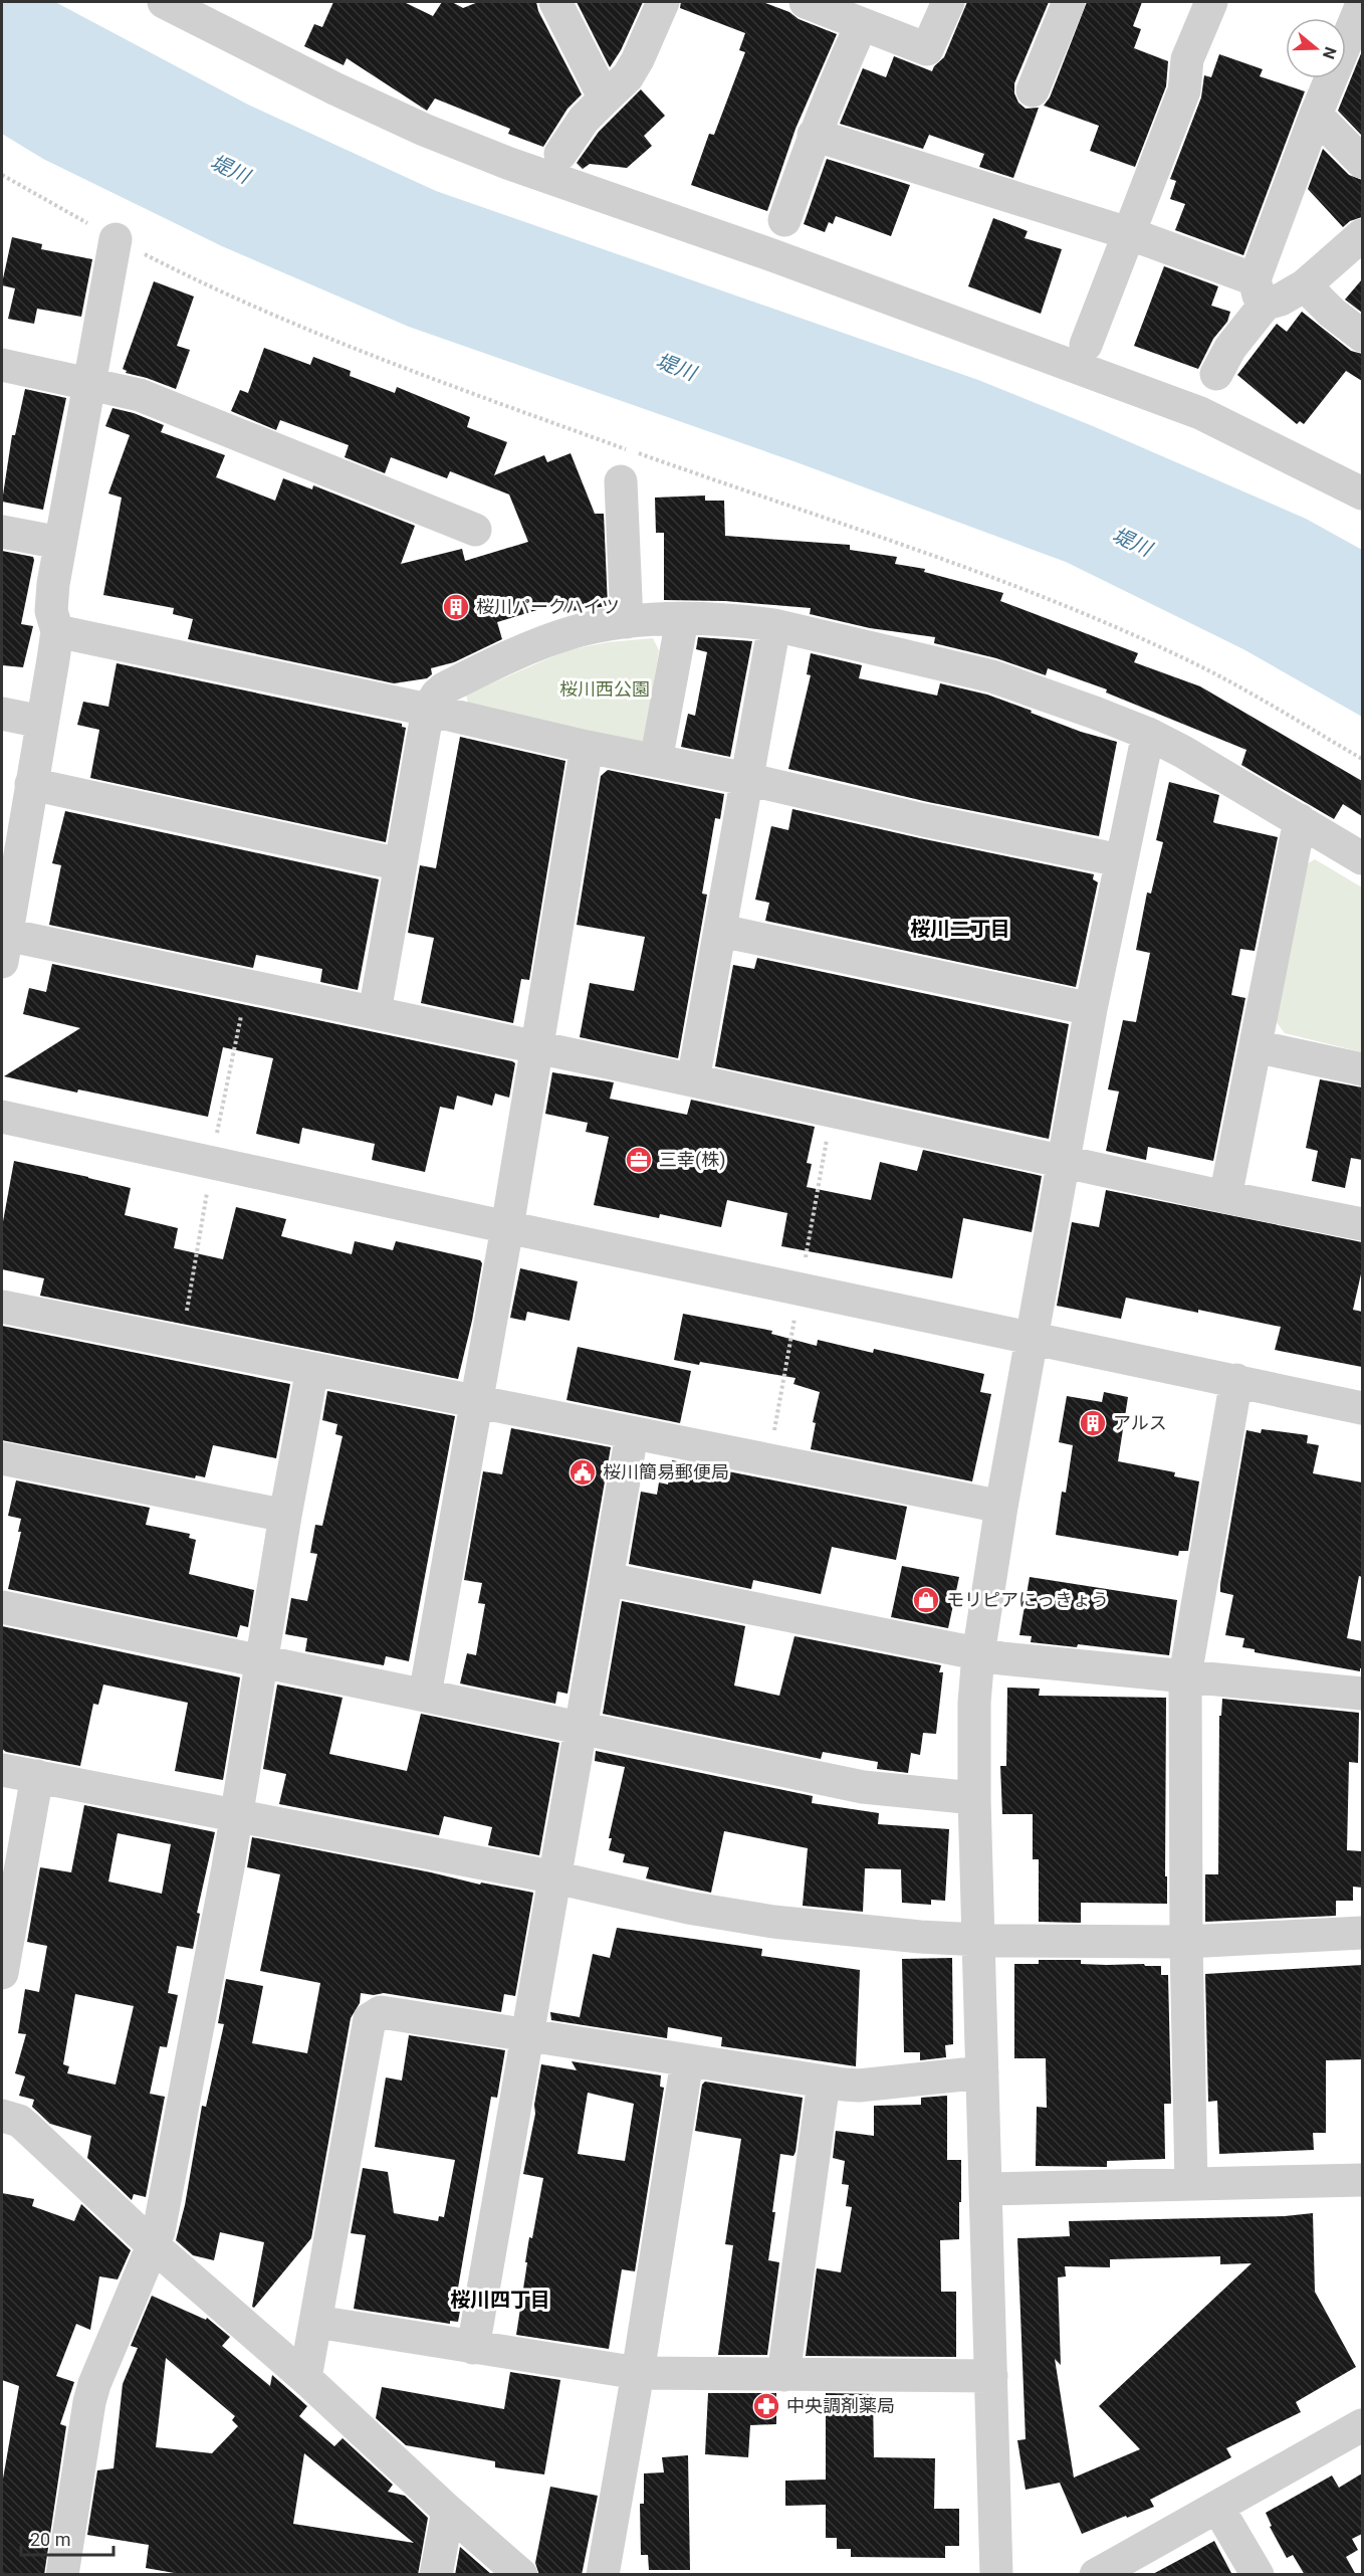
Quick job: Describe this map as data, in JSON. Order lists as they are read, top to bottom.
{
  "districts": ["桜川二丁目", "桜川四丁目"],
  "water": ["堤川"],
  "parks": ["桜川西公園"],
  "places": {
    "building": ["桜川パークハイツ", "アルス"],
    "office": ["三幸(株)"],
    "public building": ["桜川簡易郵便局"],
    "shop": ["モリピアにっきょう"],
    "pharmacy": ["中央調剤薬局"]
  },
  "scale_bar": "20 m",
  "north": "right"
}
